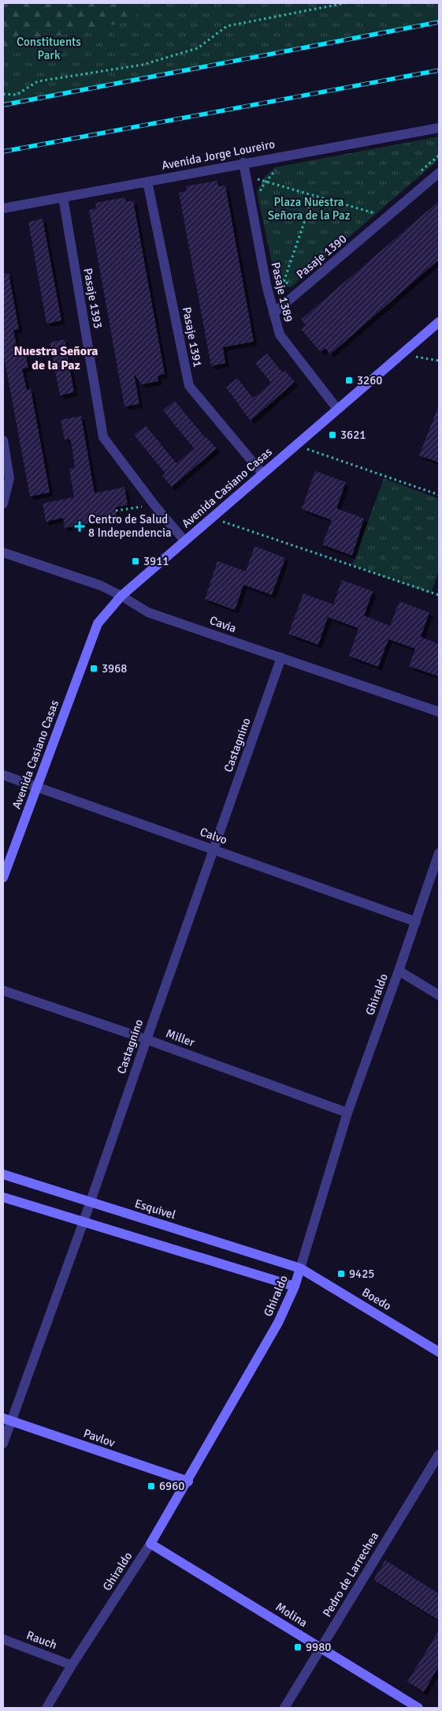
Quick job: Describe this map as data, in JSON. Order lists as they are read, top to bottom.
{
  "streets": {
    "street": [
      "Avenida Jorge Loureiro",
      "Pasaje 1390",
      "Pasaje 1389",
      "Pasaje 1393",
      "Pasaje 1391",
      "Avenida Casiano Casas",
      "Cavia",
      "Castagnino",
      "Calvo",
      "Ghiraldo",
      "Miller",
      "Esquivel",
      "Boedo",
      "Pavlov",
      "Pedro de Larrechea",
      "Molina",
      "Rauch"
    ]
  },
  "crossings": [
    ["Avenida Jorge Loureiro", "Pasaje 1389"],
    ["Avenida Jorge Loureiro", "Pasaje 1393"],
    ["Avenida Jorge Loureiro", "Pasaje 1391"],
    ["Pasaje 1390", "Pasaje 1389"],
    ["Pasaje 1389", "Avenida Casiano Casas"],
    ["Pasaje 1393", "Avenida Casiano Casas"],
    ["Pasaje 1391", "Avenida Casiano Casas"],
    ["Avenida Casiano Casas", "Cavia"],
    ["Avenida Casiano Casas", "Calvo"],
    ["Cavia", "Castagnino"],
    ["Castagnino", "Calvo"],
    ["Castagnino", "Miller"],
    ["Castagnino", "Esquivel"],
    ["Castagnino", "Pavlov"],
    ["Calvo", "Ghiraldo"],
    ["Ghiraldo", "Miller"],
    ["Ghiraldo", "Esquivel"],
    ["Ghiraldo", "Boedo"],
    ["Ghiraldo", "Pavlov"],
    ["Ghiraldo", "Molina"],
    ["Ghiraldo", "Rauch"],
    ["Esquivel", "Boedo"],
    ["Pedro de Larrechea", "Molina"]
  ],
  "districts": ["Nuestra Señora de la Paz"],
  "parks": ["Constituents Park", "Plaza Nuestra Señora de la Paz"],
  "places": {
    "transit": [
      "3260",
      "3621",
      "3911",
      "3968",
      "9425",
      "6960",
      "9980"
    ],
    "health": ["Centro de Salud 8 Independencia"]
  }
}
